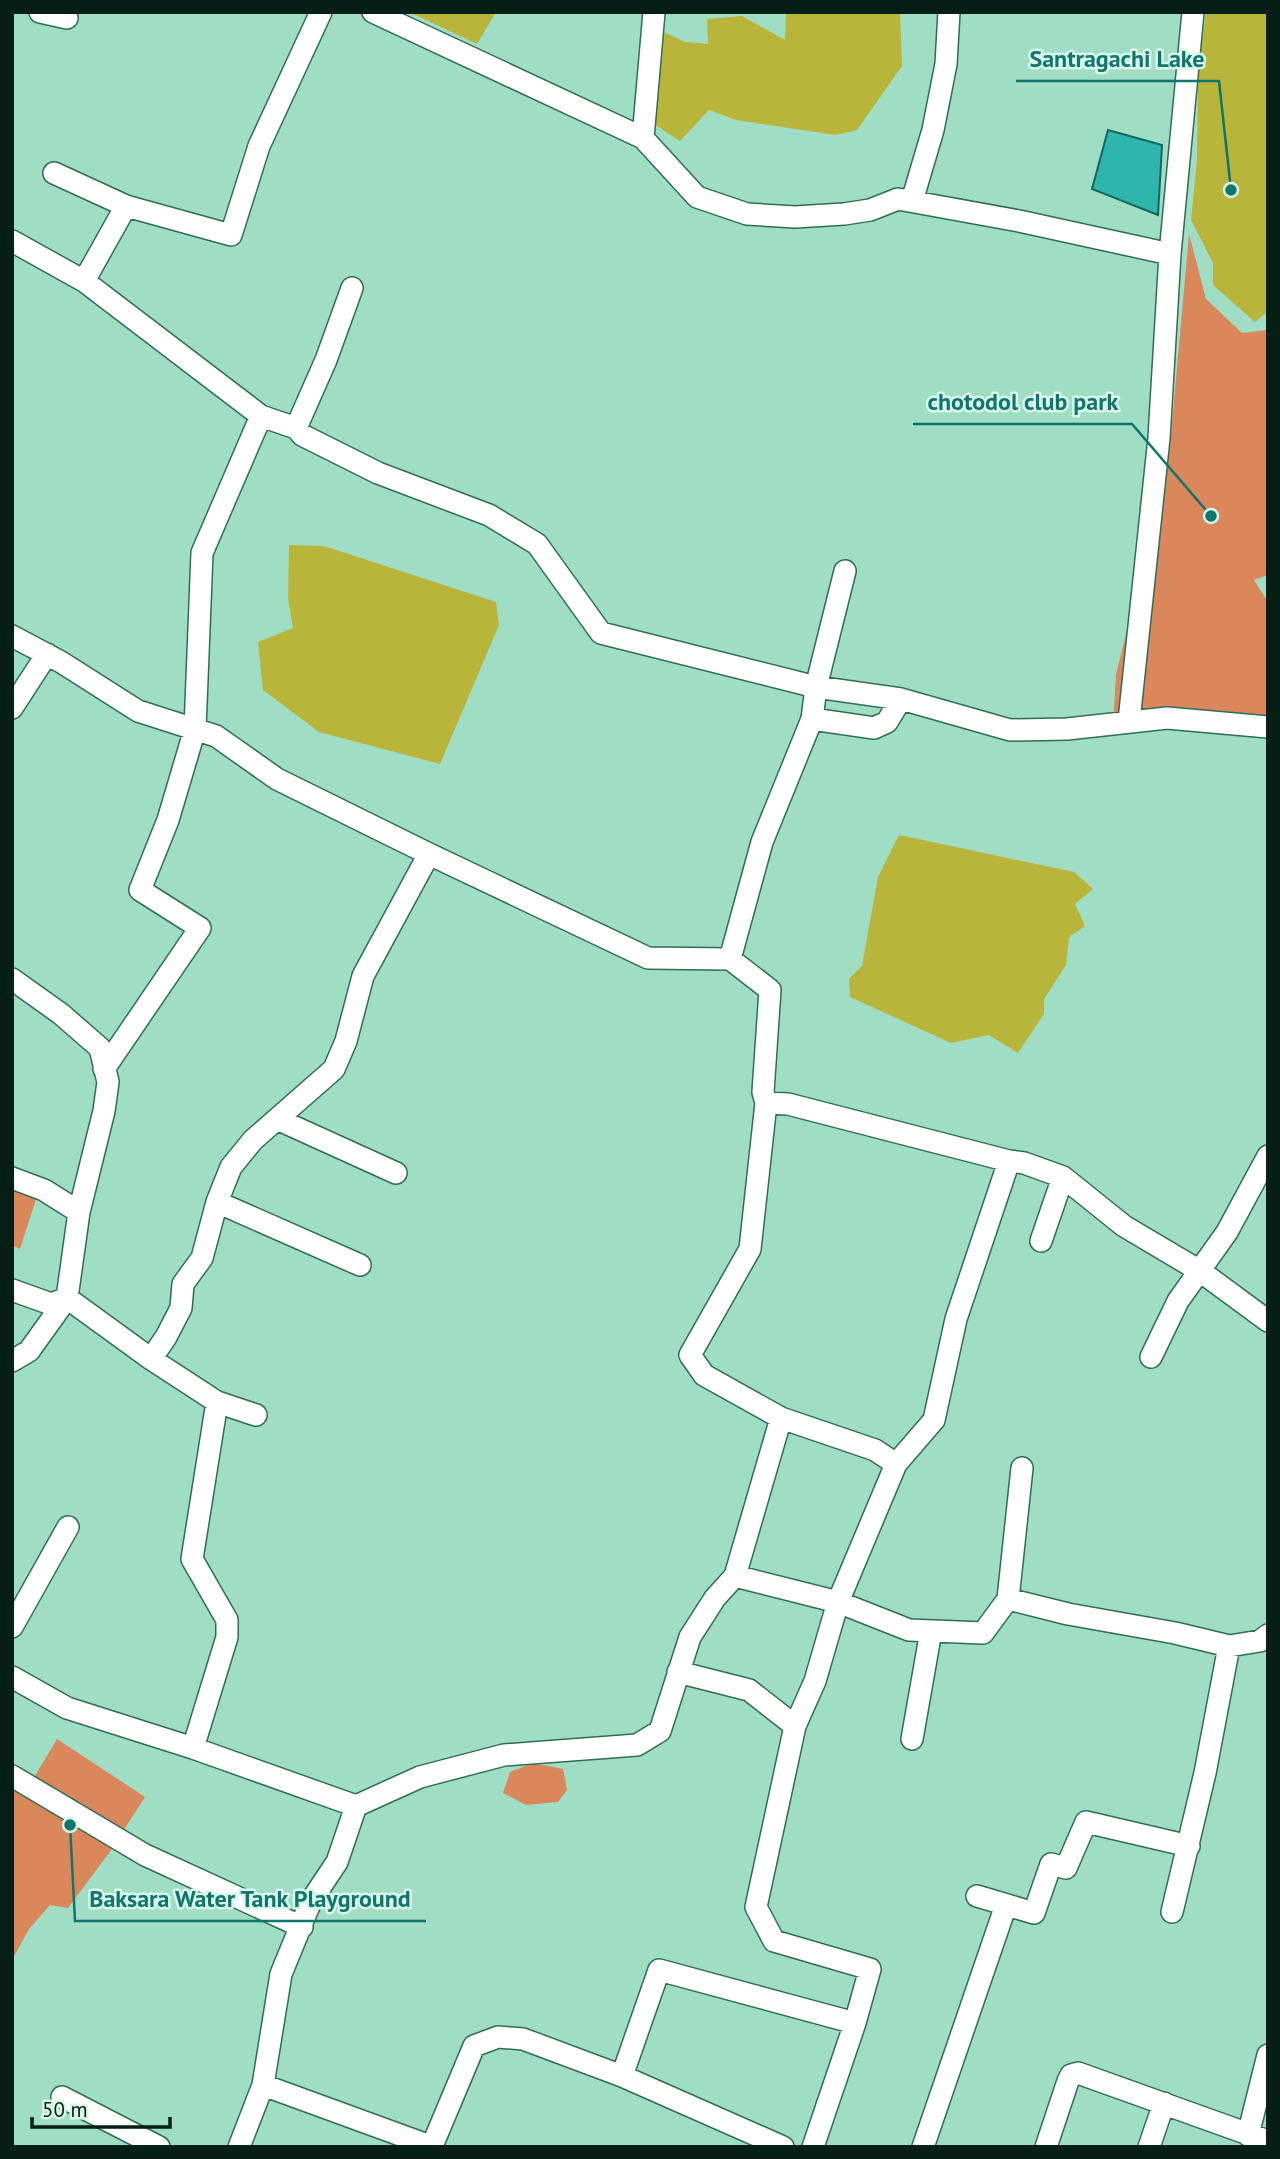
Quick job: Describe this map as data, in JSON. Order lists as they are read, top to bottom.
{
  "places": ["Santragachi Lake", "chotodol club park", "Baksara Water Tank Playground"],
  "scale_bar": "50 m"
}
